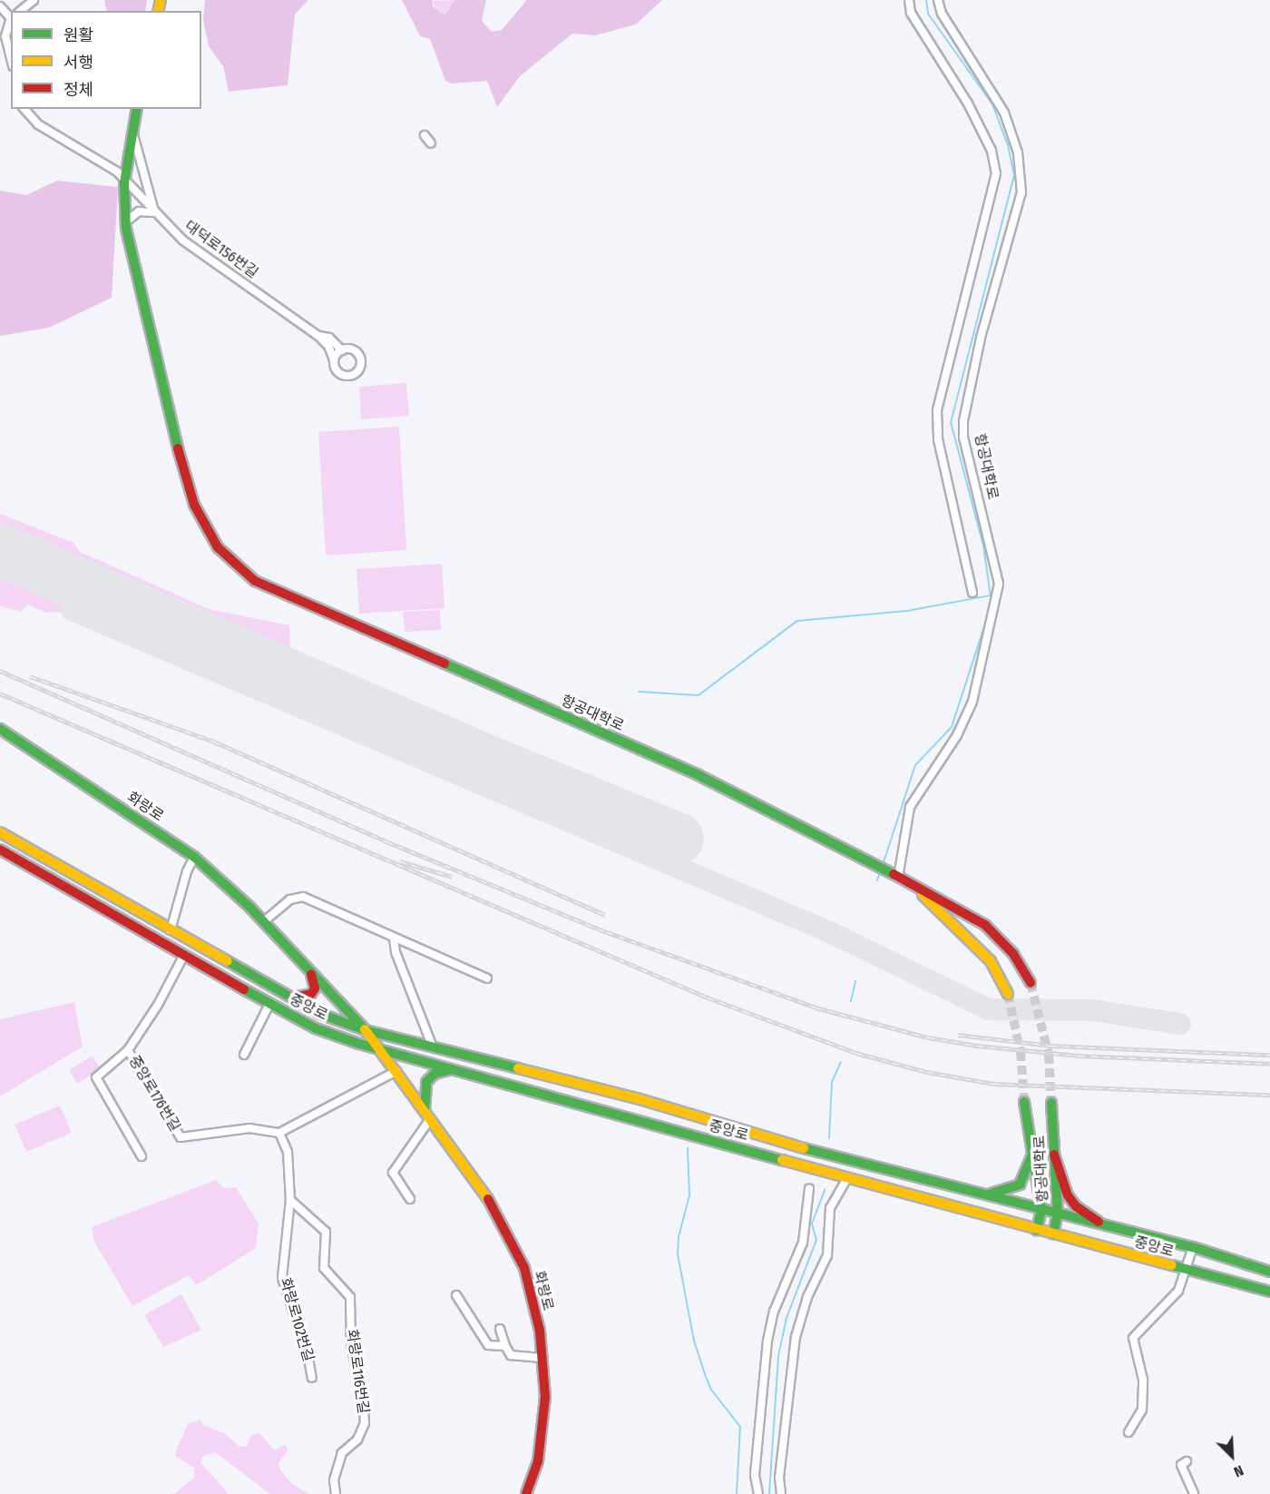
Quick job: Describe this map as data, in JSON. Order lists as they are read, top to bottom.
{
  "streets": {
    "main road": ["항공대학로", "화랑로", "중앙로"],
    "street": [
      "대덕로156번길",
      "중앙로176번길",
      "화랑로102번길",
      "화랑로116번길"
    ]
  },
  "crossings": [
    ["대덕로156번길", "항공대학로"],
    ["항공대학로", "중앙로"],
    ["화랑로", "중앙로"],
    ["중앙로", "중앙로176번길"],
    ["중앙로176번길", "화랑로102번길"],
    ["화랑로102번길", "화랑로116번길"]
  ],
  "legend": ["원활", "서행", "정체"],
  "north": "bottom right"
}
